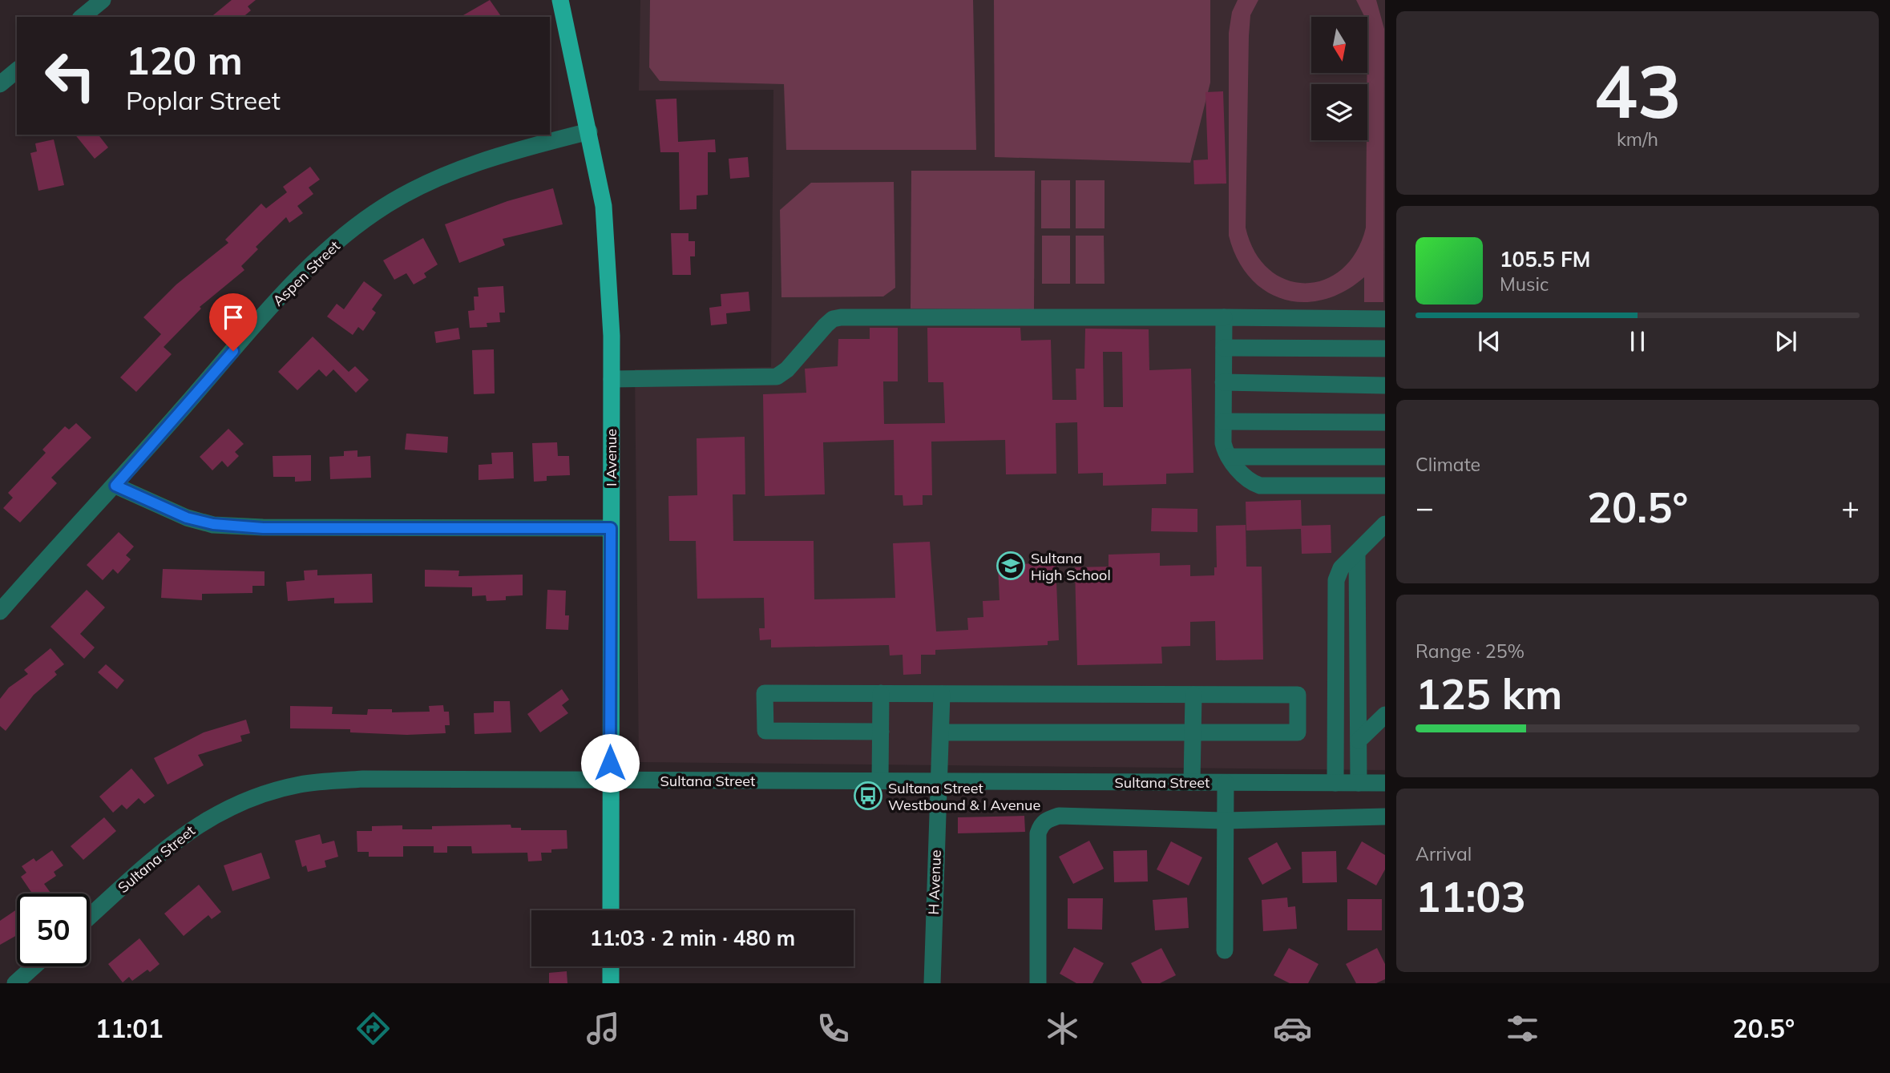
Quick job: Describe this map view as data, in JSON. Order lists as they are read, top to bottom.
{
  "streets": {
    "main road": ["I Avenue"],
    "street": ["Aspen Street", "Sultana Street", "H Avenue"]
  },
  "crossings": [
    ["Aspen Street", "I Avenue"],
    ["I Avenue", "Sultana Street"],
    ["Sultana Street", "H Avenue"]
  ],
  "places": {
    "school or university": ["Sultana High School"],
    "bus stop": ["Sultana Street Westbound & I Avenue"]
  },
  "north": "bottom",
  "page": {
    "tile": [
      ["43", "km/h"],
      "Climate",
      ["Range · 25%", "125 km"],
      ["Arrival", "11:03"]
    ],
    "turn": ["120 m", "Poplar Street"],
    "song": ["105.5 FM", "Music"],
    "heat": ["−", "20.5°", "+"],
    "limit": "50",
    "trip": "11:03 · 2 min · 480 m",
    "tabs": ["11:01", "20.5°"]
  }
}
